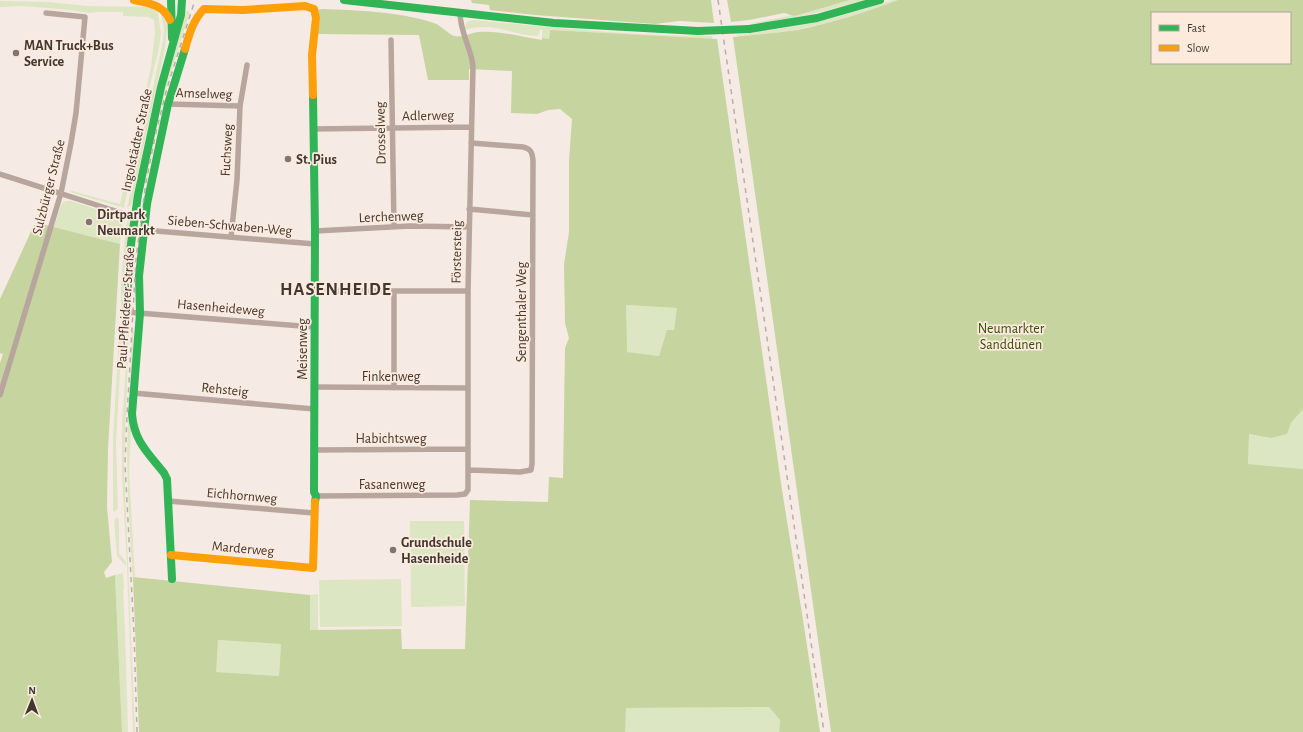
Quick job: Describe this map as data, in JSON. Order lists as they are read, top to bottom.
{
  "streets": {
    "street": [
      "Amselweg",
      "Adlerweg",
      "Drosselweg",
      "Ingolstädter Straße",
      "Fuchsweg",
      "Sulzbürger Straße",
      "Lerchenweg",
      "Sieben-Schwaben-Weg",
      "Förstersteig",
      "Hasenheideweg",
      "Paul-Pfleiderer-Straße",
      "Sengenthaler Weg",
      "Meisenweg",
      "Finkenweg",
      "Rehsteig",
      "Habichtsweg",
      "Fasanenweg",
      "Eichhornweg",
      "Marderweg"
    ]
  },
  "crossings": [
    ["Amselweg", "Fuchsweg"],
    ["Amselweg", "Paul-Pfleiderer-Straße"],
    ["Adlerweg", "Drosselweg"],
    ["Adlerweg", "Förstersteig"],
    ["Adlerweg", "Meisenweg"],
    ["Drosselweg", "Lerchenweg"],
    ["Ingolstädter Straße", "Hasenheideweg"],
    ["Fuchsweg", "Sieben-Schwaben-Weg"],
    ["Lerchenweg", "Förstersteig"],
    ["Lerchenweg", "Meisenweg"],
    ["Sieben-Schwaben-Weg", "Paul-Pfleiderer-Straße"],
    ["Sieben-Schwaben-Weg", "Meisenweg"],
    ["Förstersteig", "Sengenthaler Weg"],
    ["Förstersteig", "Finkenweg"],
    ["Förstersteig", "Habichtsweg"],
    ["Förstersteig", "Fasanenweg"],
    ["Hasenheideweg", "Paul-Pfleiderer-Straße"],
    ["Hasenheideweg", "Meisenweg"],
    ["Paul-Pfleiderer-Straße", "Meisenweg"],
    ["Paul-Pfleiderer-Straße", "Rehsteig"],
    ["Paul-Pfleiderer-Straße", "Eichhornweg"],
    ["Paul-Pfleiderer-Straße", "Marderweg"],
    ["Meisenweg", "Finkenweg"],
    ["Meisenweg", "Rehsteig"],
    ["Meisenweg", "Habichtsweg"],
    ["Meisenweg", "Fasanenweg"],
    ["Meisenweg", "Eichhornweg"],
    ["Meisenweg", "Marderweg"]
  ],
  "districts": ["HASENHEIDE"],
  "parks": ["Neumarkter Sanddünen"],
  "places": [
    "MAN Truck+Bus Service",
    "St. Pius",
    "Dirtpark Neumarkt",
    "Grundschule Hasenheide"
  ],
  "legend": ["Fast", "Slow"],
  "north": "top"
}
